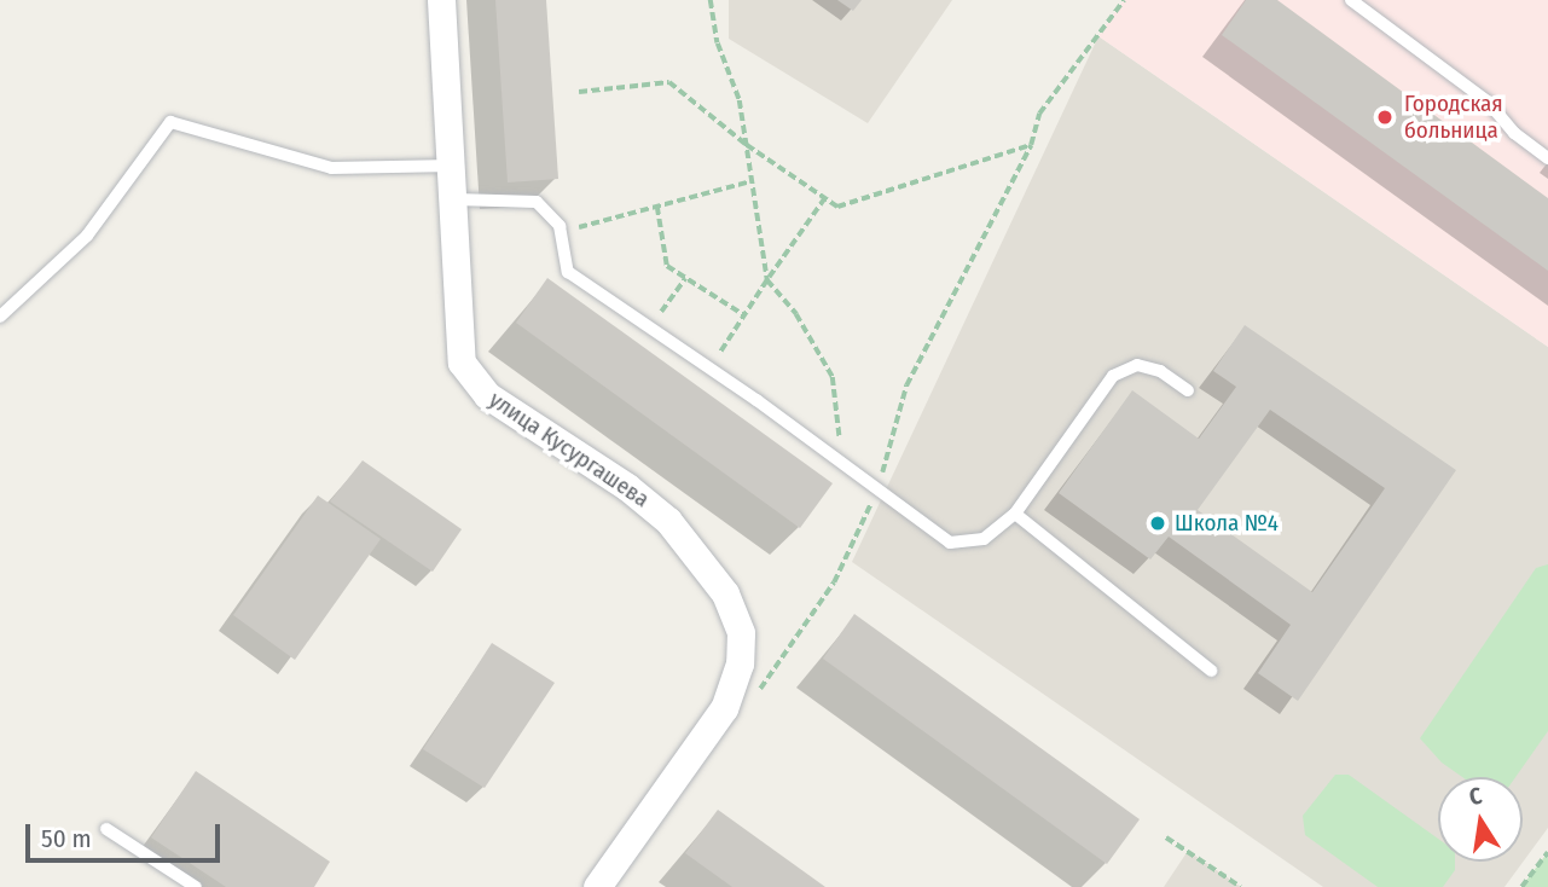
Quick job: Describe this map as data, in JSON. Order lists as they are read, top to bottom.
{
  "streets": {
    "street": ["улица Кусургашева"]
  },
  "places": ["Городская больница", "Школа №4"],
  "scale_bar": "50 m",
  "north": "top"
}
